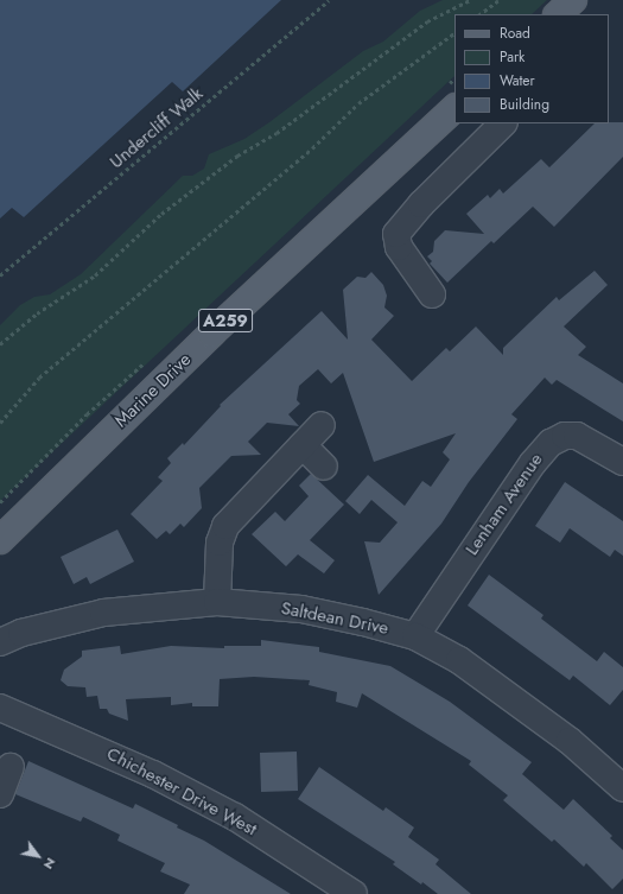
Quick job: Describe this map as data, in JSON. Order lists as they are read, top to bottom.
{
  "streets": {
    "main road": ["A259", "Marine Drive"],
    "street": ["Lenham Avenue", "Saltdean Drive", "Chichester Drive West"],
    "path": ["Undercliff Walk"]
  },
  "crossings": [
    ["Lenham Avenue", "Saltdean Drive"]
  ],
  "legend": [
    "Road",
    "Park",
    "Water",
    "Building"
  ],
  "north": "bottom right"
}
